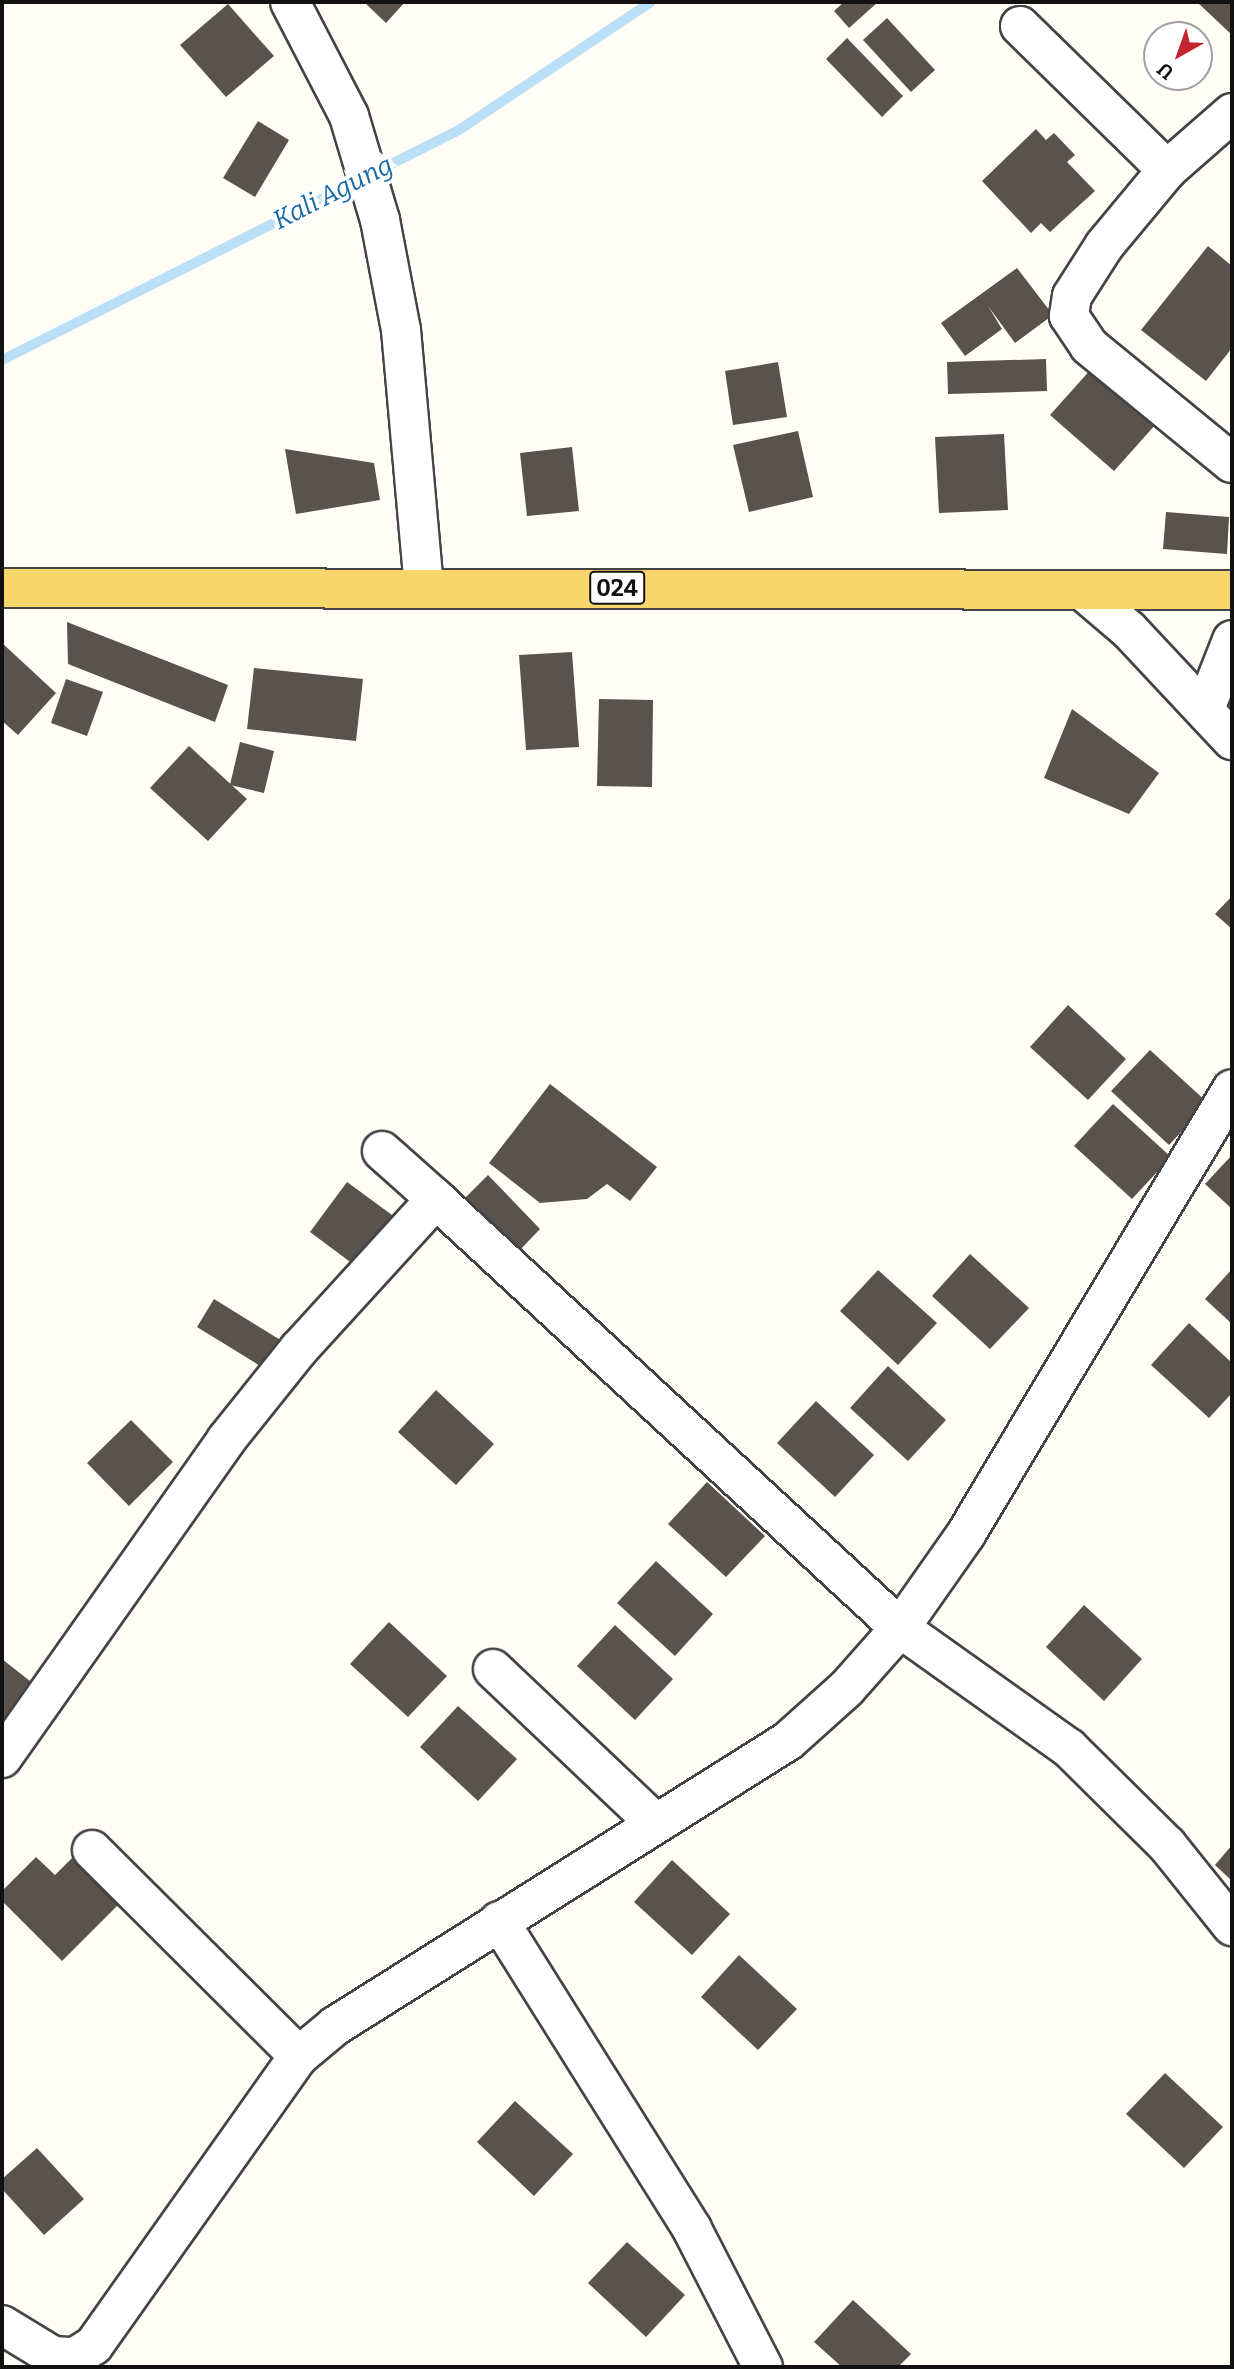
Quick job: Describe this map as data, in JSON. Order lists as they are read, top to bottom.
{
  "streets": {
    "main road": ["024"]
  },
  "water": ["Kali Agung"],
  "north": "bottom left"
}
